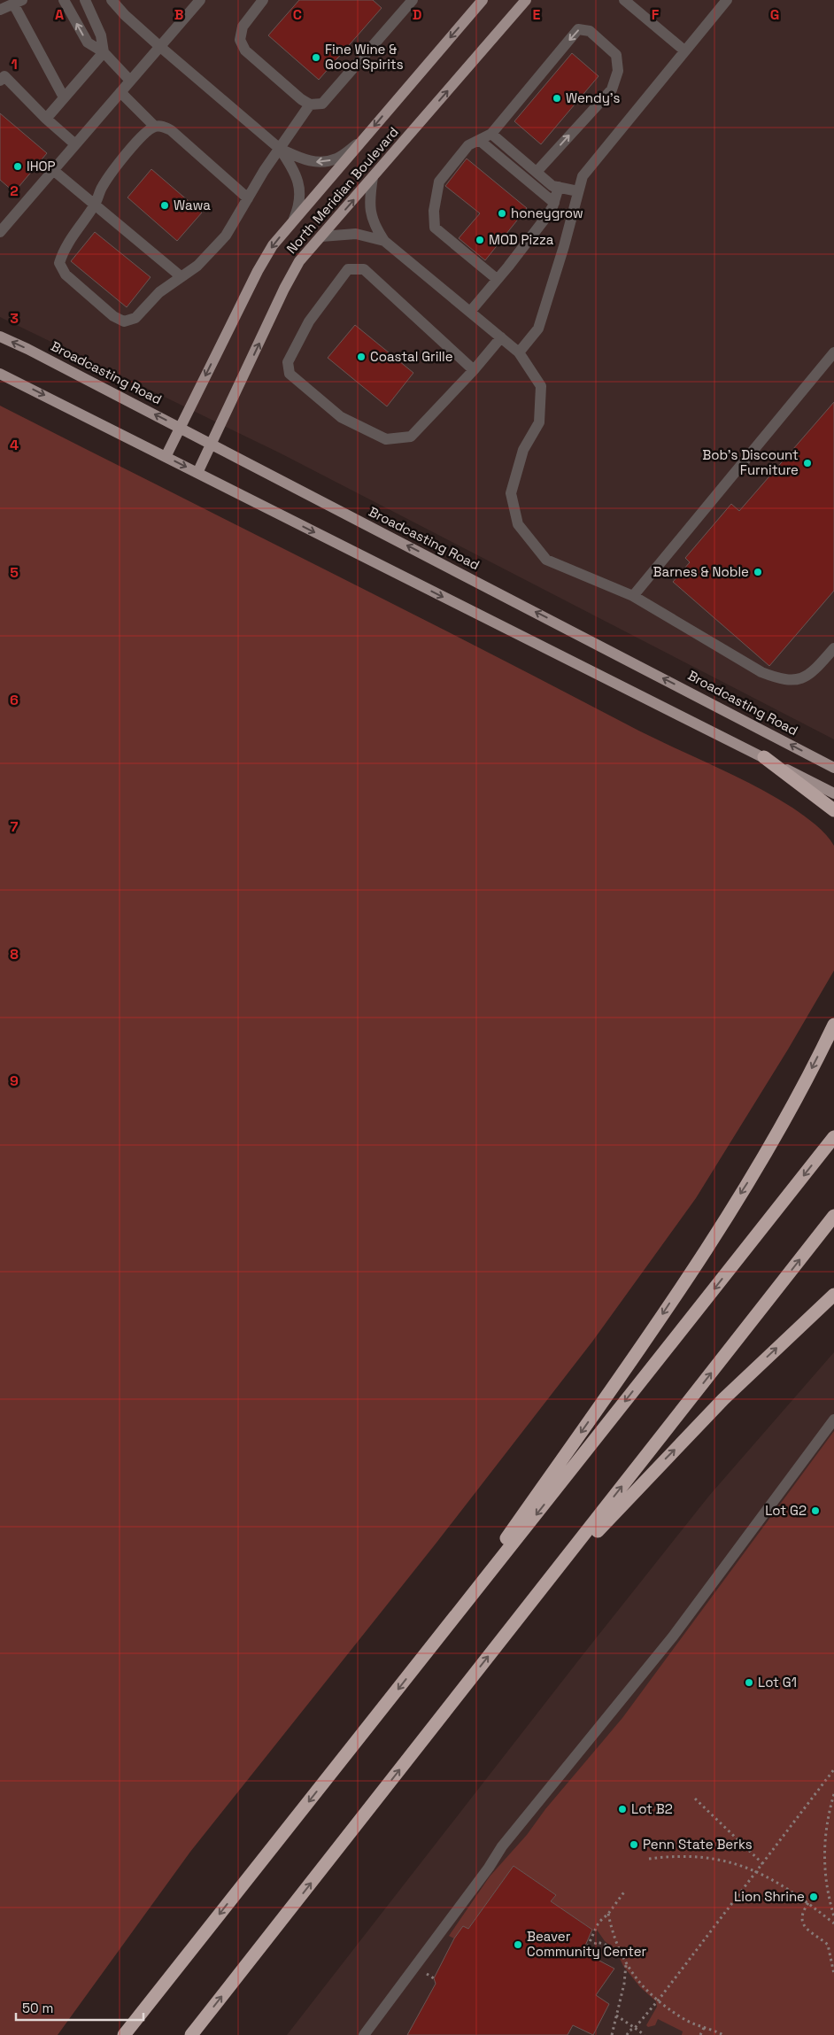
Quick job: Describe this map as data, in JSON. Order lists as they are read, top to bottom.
{
  "streets": {
    "main road": ["North Meridian Boulevard", "Broadcasting Road"]
  },
  "crossings": [
    ["North Meridian Boulevard", "Broadcasting Road"]
  ],
  "places": [
    "Fine Wine & Good Spirits",
    "Wendy's",
    "IHOP",
    "Wawa",
    "honeygrow",
    "MOD Pizza",
    "Coastal Grille",
    "Bob's Discount Furniture",
    "Barnes & Noble",
    "Lot G2",
    "Lot G1",
    "Lot B2",
    "Penn State Berks",
    "Lion Shrine",
    "Beaver Community Center"
  ],
  "scale_bar": "50 m",
  "grid": {
    "columns": [
      "A",
      "B",
      "C",
      "D",
      "E",
      "F",
      "G"
    ],
    "rows": [
      "1",
      "2",
      "3",
      "4",
      "5",
      "6",
      "7",
      "8",
      "9"
    ]
  }
}
